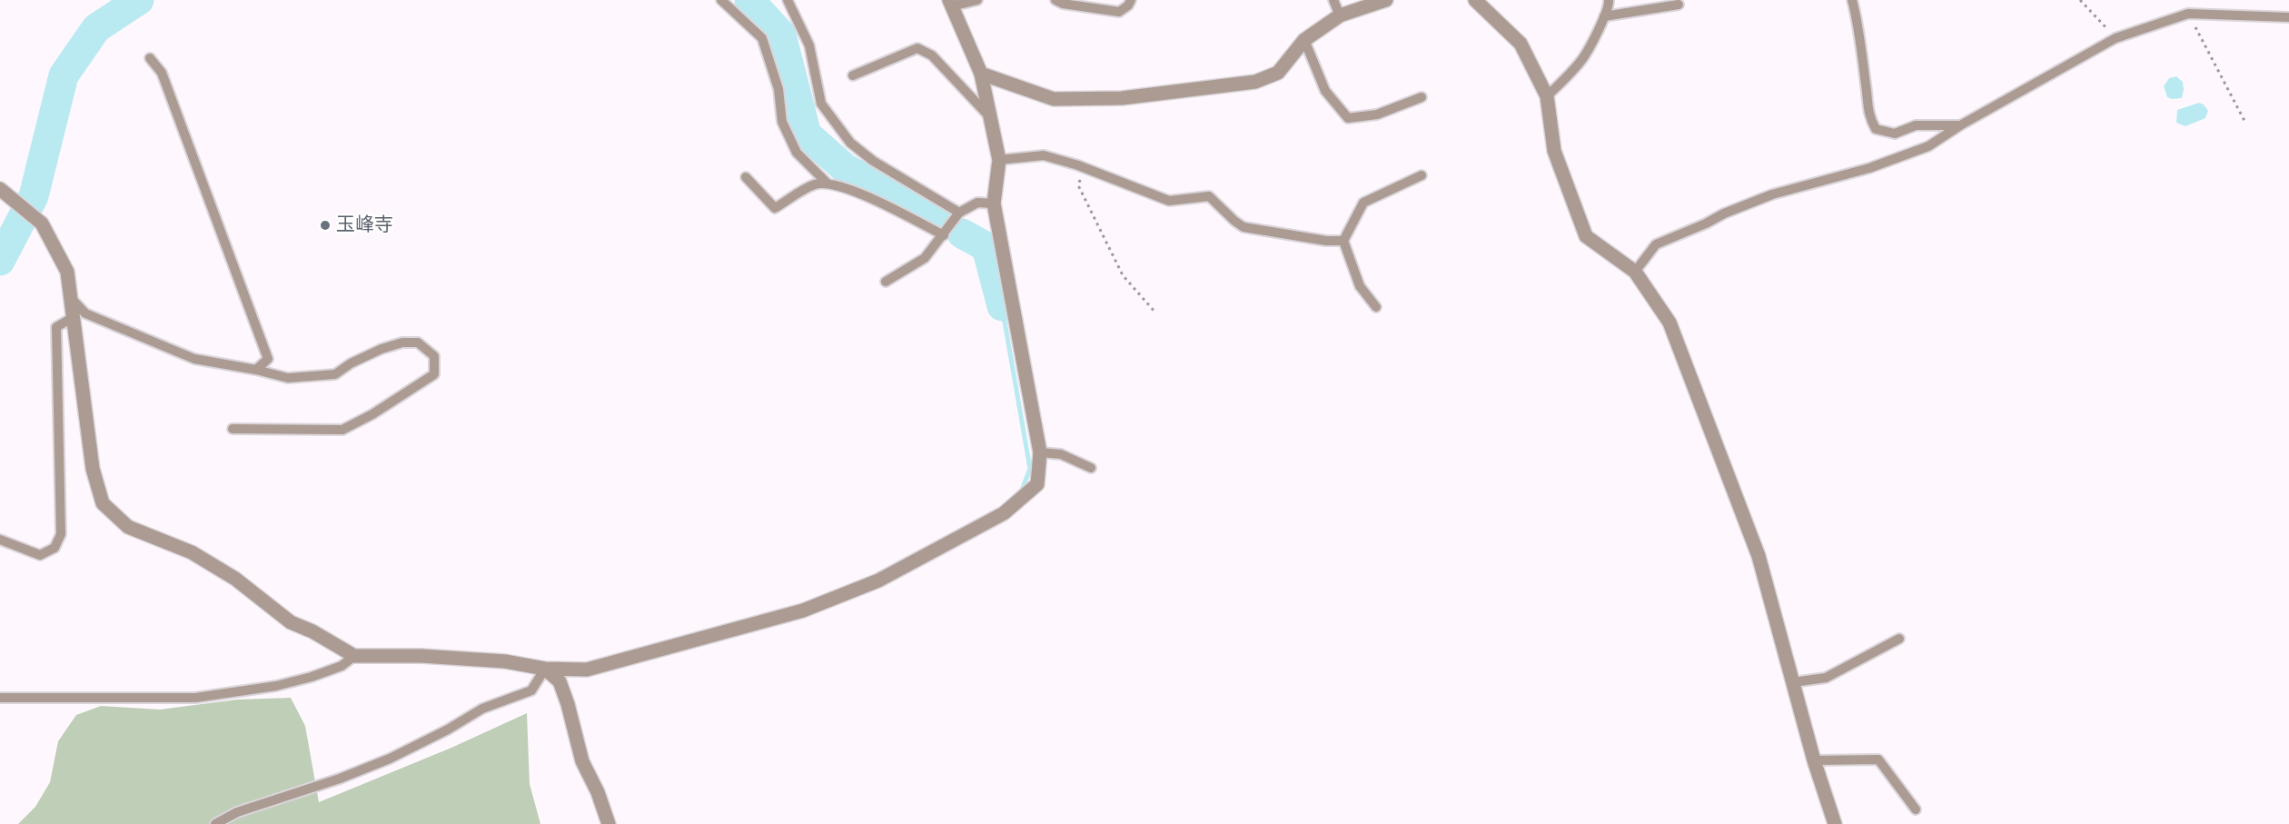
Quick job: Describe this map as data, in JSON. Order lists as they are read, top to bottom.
{
  "places": ["玉峰寺"]
}
